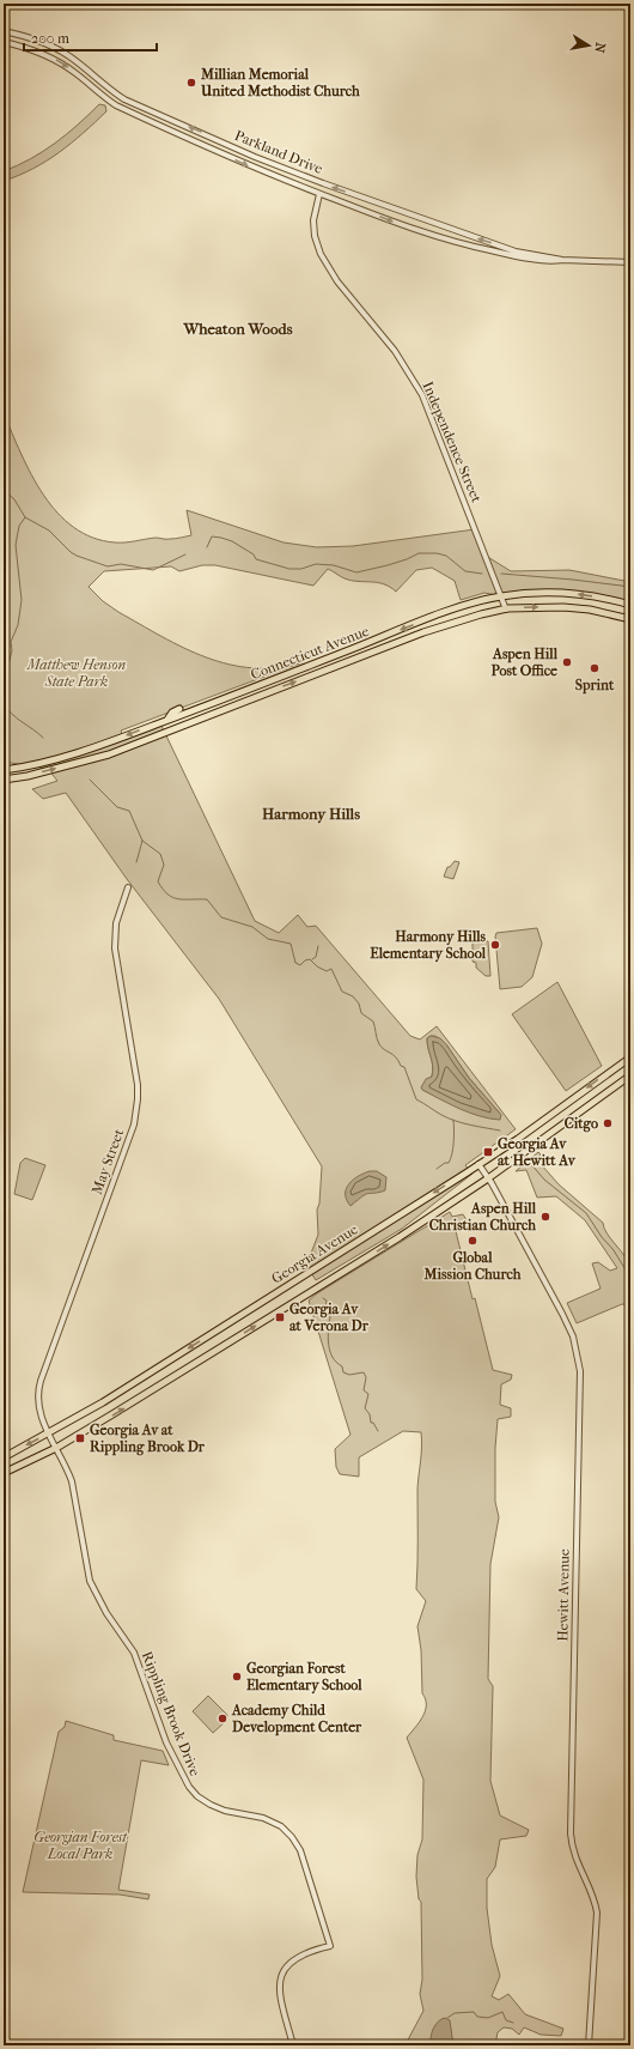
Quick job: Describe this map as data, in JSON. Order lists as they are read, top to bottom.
{
  "streets": {
    "main road": ["Connecticut Avenue", "Georgia Avenue"],
    "street": [
      "Parkland Drive",
      "Independence Street",
      "May Street",
      "Hewitt Avenue",
      "Rippling Brook Drive"
    ]
  },
  "crossings": [
    ["Parkland Drive", "Independence Street"],
    ["Independence Street", "Connecticut Avenue"],
    ["May Street", "Georgia Avenue"],
    ["May Street", "Rippling Brook Drive"],
    ["Georgia Avenue", "Hewitt Avenue"],
    ["Georgia Avenue", "Rippling Brook Drive"]
  ],
  "districts": ["Wheaton Woods", "Harmony Hills"],
  "parks": ["Matthew Henson State Park", "Georgian Forest Local Park"],
  "places": {
    "other": [
      "Millian Memorial United Methodist Church",
      "Aspen Hill Post Office",
      "Sprint",
      "Harmony Hills Elementary School",
      "Citgo",
      "Aspen Hill Christian Church",
      "Global Mission Church",
      "Georgian Forest Elementary School",
      "Academy Child Development Center"
    ],
    "transit": ["Georgia Av at Hewitt Av", "Georgia Av at Verona Dr", "Georgia Av at Rippling Brook Dr"]
  },
  "scale_bar": "200 m",
  "north": "right"
}
